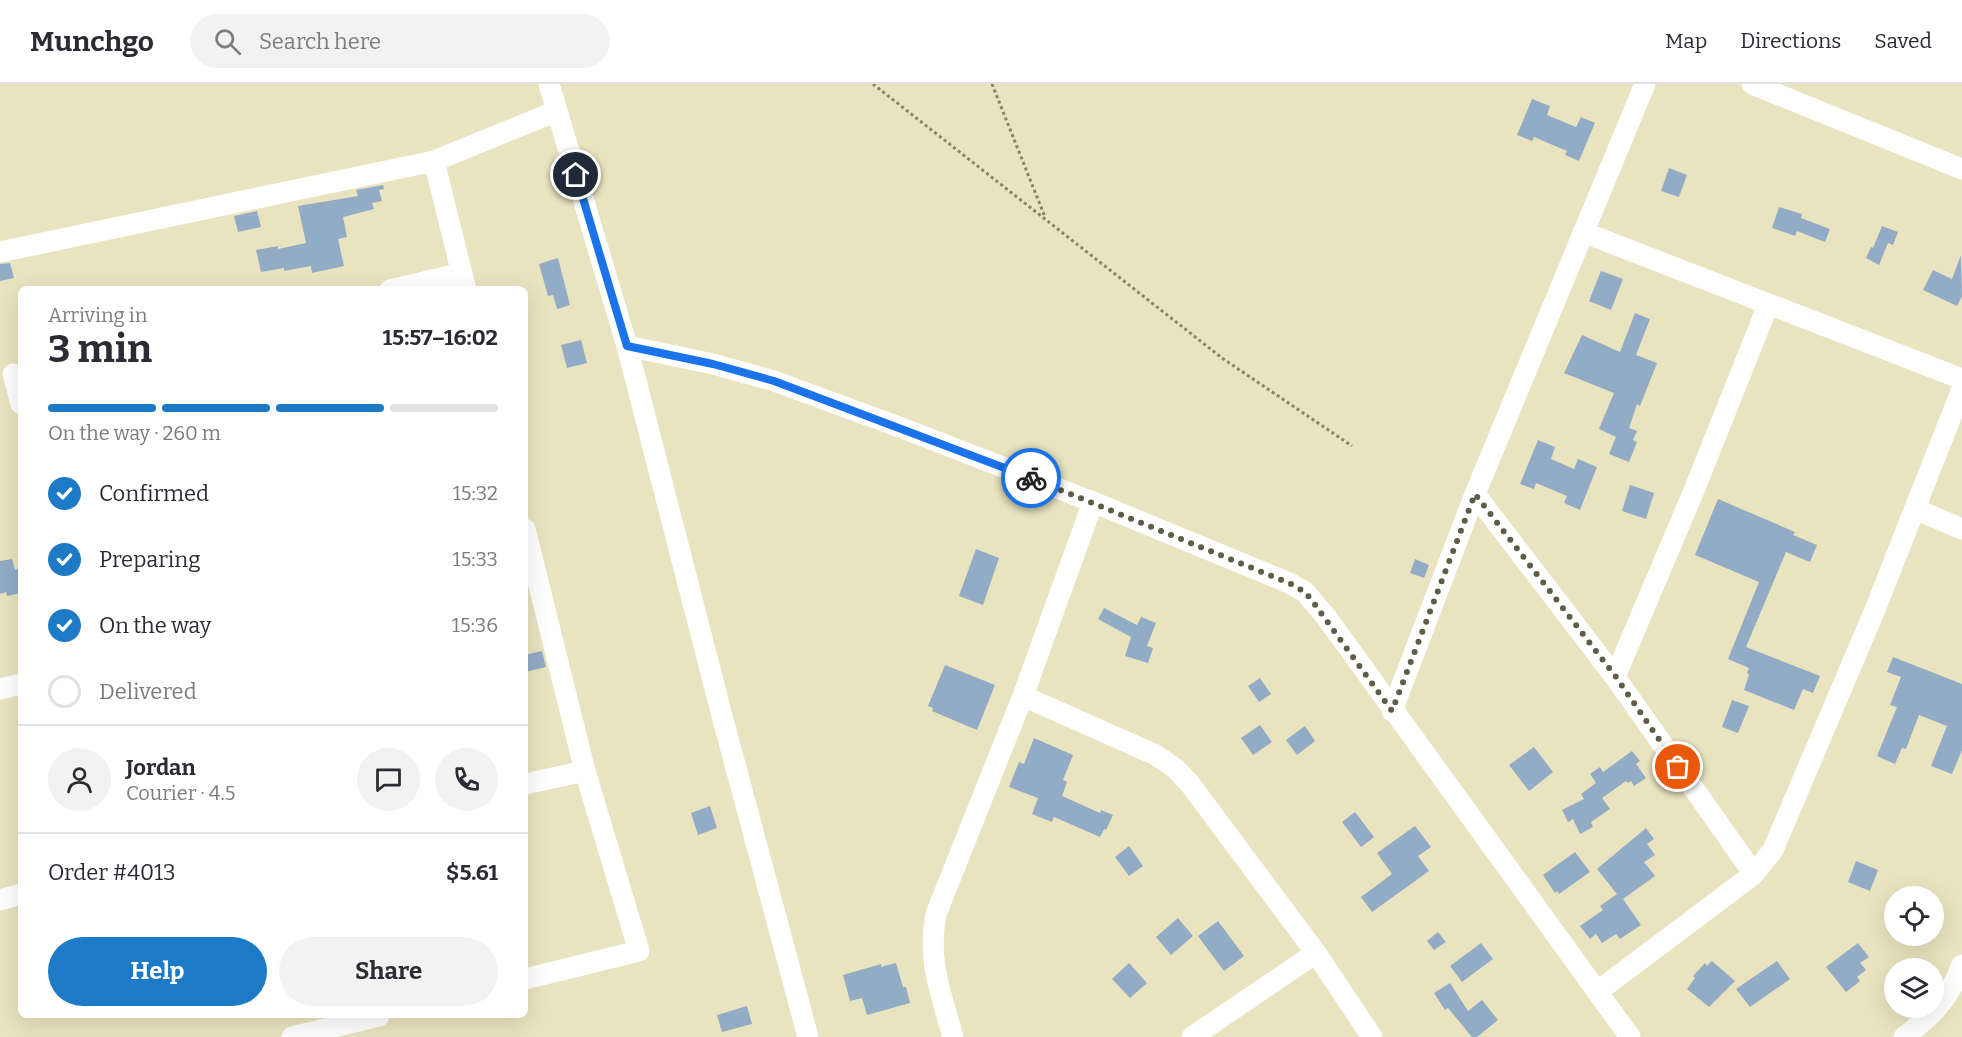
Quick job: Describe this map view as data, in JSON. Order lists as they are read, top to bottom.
{
  "page": {
    "header": "Munchgo",
    "search": "Search here",
    "nav": ["Map", "Directions", "Saved"],
    "heading": ["3 min", "Arriving in", "15:57–16:02"],
    "panel": [
      "Jordan",
      "Courier · 4.5",
      "Order #4013",
      "$5.61"
    ],
    "bar": "On the way · 260 m",
    "list": [
      ["Confirmed", "15:32"],
      ["Preparing", "15:33"],
      ["On the way", "15:36"],
      "Delivered"
    ],
    "buttons": ["Help", "Share"]
  }
}
